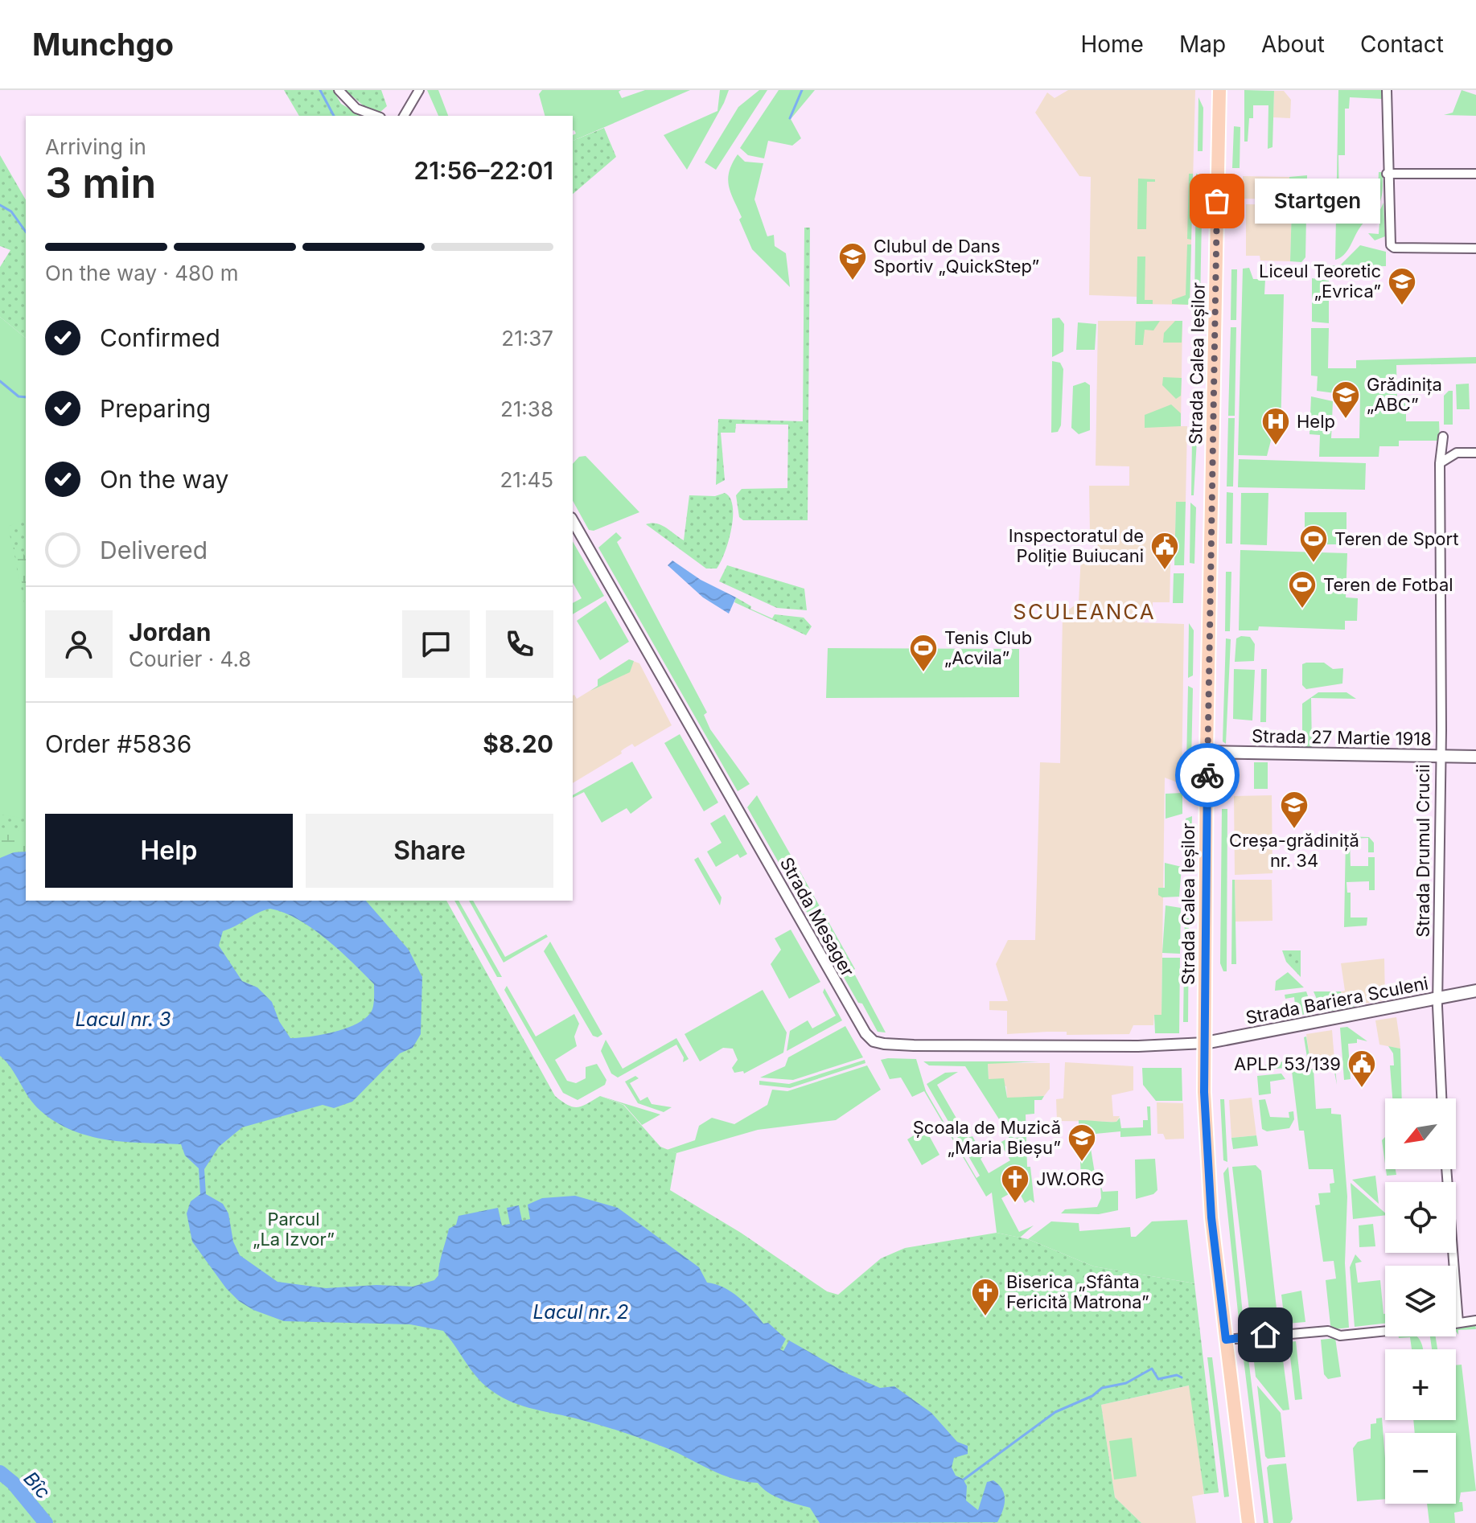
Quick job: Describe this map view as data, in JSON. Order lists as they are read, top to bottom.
{
  "streets": {
    "main road": ["Strada Calea Ieșilor", "Strada 27 Martie 1918", "Strada Bariera Sculeni"],
    "street": ["Strada Drumul Crucii", "Strada Mesager"]
  },
  "crossings": [
    ["Strada Calea Ieșilor", "Strada 27 Martie 1918"],
    ["Strada Calea Ieșilor", "Strada Mesager"],
    ["Strada Calea Ieșilor", "Strada Bariera Sculeni"],
    ["Strada 27 Martie 1918", "Strada Drumul Crucii"],
    ["Strada Drumul Crucii", "Strada Bariera Sculeni"],
    ["Strada Mesager", "Strada Bariera Sculeni"]
  ],
  "districts": ["SCULEANCA"],
  "water": ["Lacul nr. 3", "Lacul nr. 2", "Bîc"],
  "parks": ["Parcul „La Izvor”"],
  "places": {
    "other": ["Startgen"],
    "school or university": [
      "Clubul de Dans Sportiv „QuickStep”",
      "Liceul Teoretic „Evrica”",
      "Grădinița „ABC”",
      "Creșa-grădiniță nr. 34",
      "Școala de Muzică „Maria Bieșu”"
    ],
    "hospital": ["Help"],
    "sports": ["Teren de Sport", "Teren de Fotbal", "Tenis Club „Acvila”"],
    "public building": ["Inspectoratul de Poliție Buiucani", "APLP 53/139"],
    "church": ["JW.ORG", "Biserica „Sfânta Fericită Matrona”"]
  },
  "north": "bottom left",
  "page": {
    "header": "Munchgo",
    "nav": [
      "Home",
      "Map",
      "About",
      "Contact"
    ],
    "heading": ["3 min", "Arriving in", "21:56–22:01"],
    "panel": [
      "Jordan",
      "Courier · 4.8",
      "Order #5836",
      "$8.20"
    ],
    "bubble": "Startgen",
    "bar": "On the way · 480 m",
    "list": [
      ["Confirmed", "21:37"],
      ["Preparing", "21:38"],
      ["On the way", "21:45"],
      "Delivered"
    ],
    "buttons": ["Help", "Share"],
    "map_buttons": ["+", "−"]
  }
}
